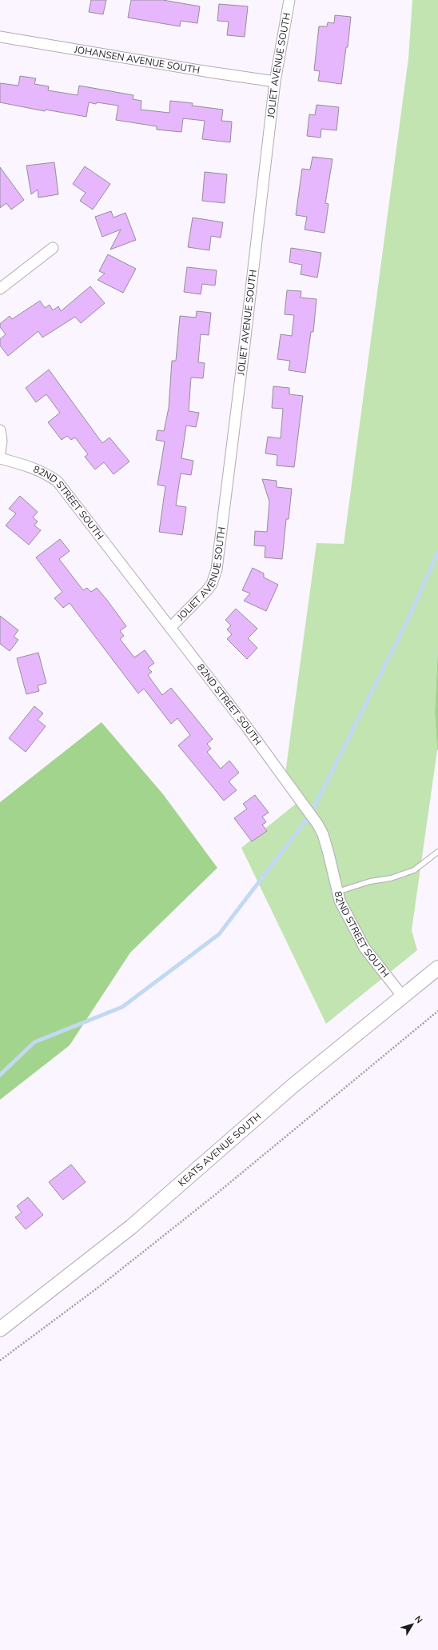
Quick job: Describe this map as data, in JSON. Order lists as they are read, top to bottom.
{
  "streets": {
    "main road": ["KEATS AVENUE SOUTH"],
    "street": ["JOHANSEN AVENUE SOUTH", "JOLIET AVENUE SOUTH", "82ND STREET SOUTH"]
  },
  "crossings": [
    ["JOHANSEN AVENUE SOUTH", "JOLIET AVENUE SOUTH"],
    ["JOLIET AVENUE SOUTH", "82ND STREET SOUTH"],
    ["82ND STREET SOUTH", "KEATS AVENUE SOUTH"]
  ],
  "north": "top right"
}
